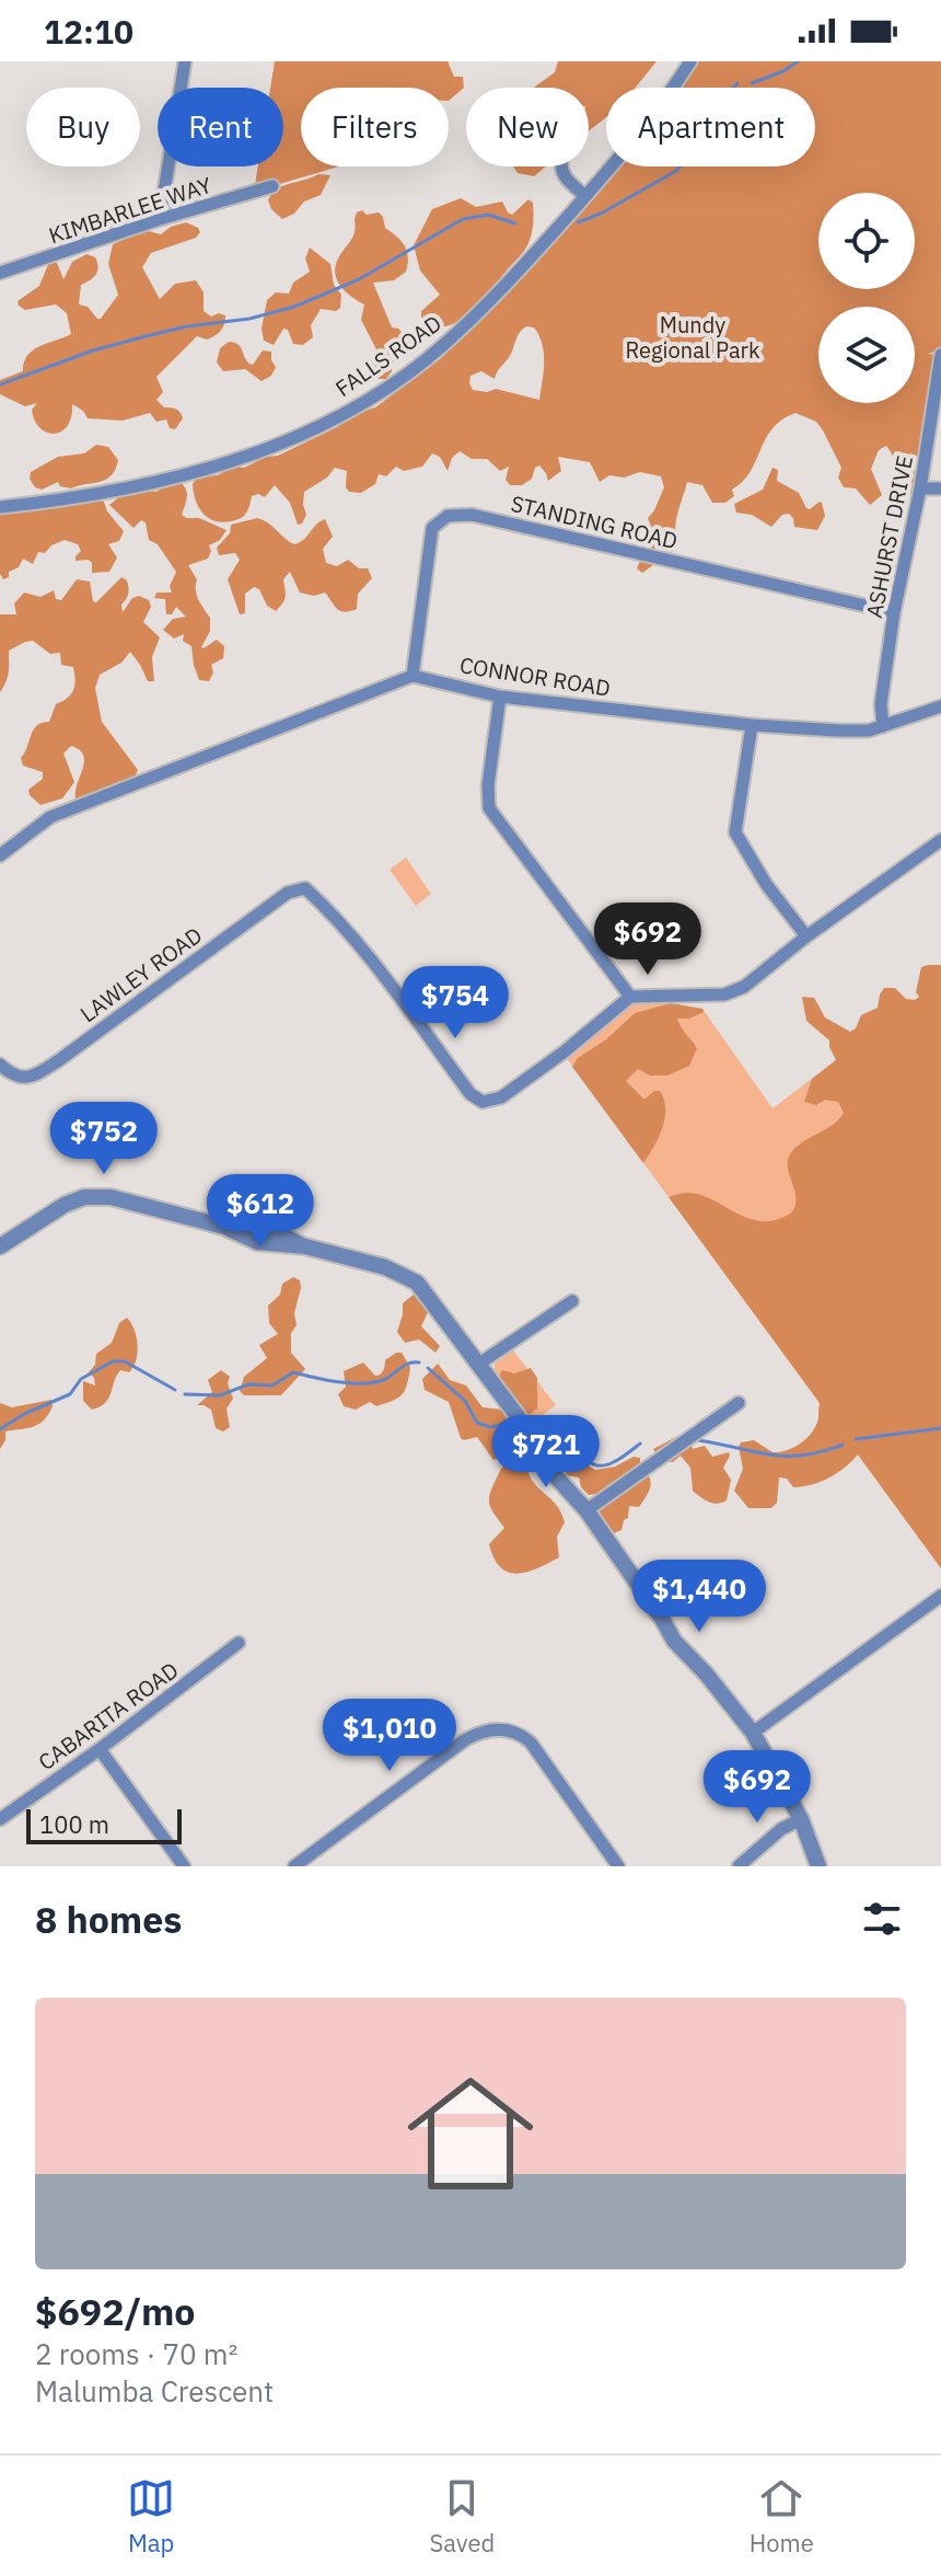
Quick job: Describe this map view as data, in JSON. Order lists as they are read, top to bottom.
{
  "streets": {
    "street": [
      "KIMBARLEE WAY",
      "FALLS ROAD",
      "STANDING ROAD",
      "ASHURST DRIVE",
      "CONNOR ROAD",
      "LAWLEY ROAD",
      "CABARITA ROAD"
    ]
  },
  "crossings": [
    ["STANDING ROAD", "ASHURST DRIVE"],
    ["STANDING ROAD", "CONNOR ROAD"],
    ["ASHURST DRIVE", "CONNOR ROAD"]
  ],
  "parks": ["Mundy Regional Park"],
  "scale_bar": "100 m",
  "page": {
    "status": "12:10",
    "chip": [
      "Buy",
      "Rent",
      "Filters",
      "New",
      "Apartment"
    ],
    "price": [
      "$692",
      "$754",
      "$752",
      "$612",
      "$721",
      "$1,440",
      "$1,010",
      "$692"
    ],
    "scale": "100 m",
    "heading": "8 homes",
    "list": [
      {
        "name": "$692/mo",
        "note": "2 rooms · 70 m² · Malumba Crescent"
      }
    ],
    "tabs": ["Map", "Saved", "Home"]
  }
}
